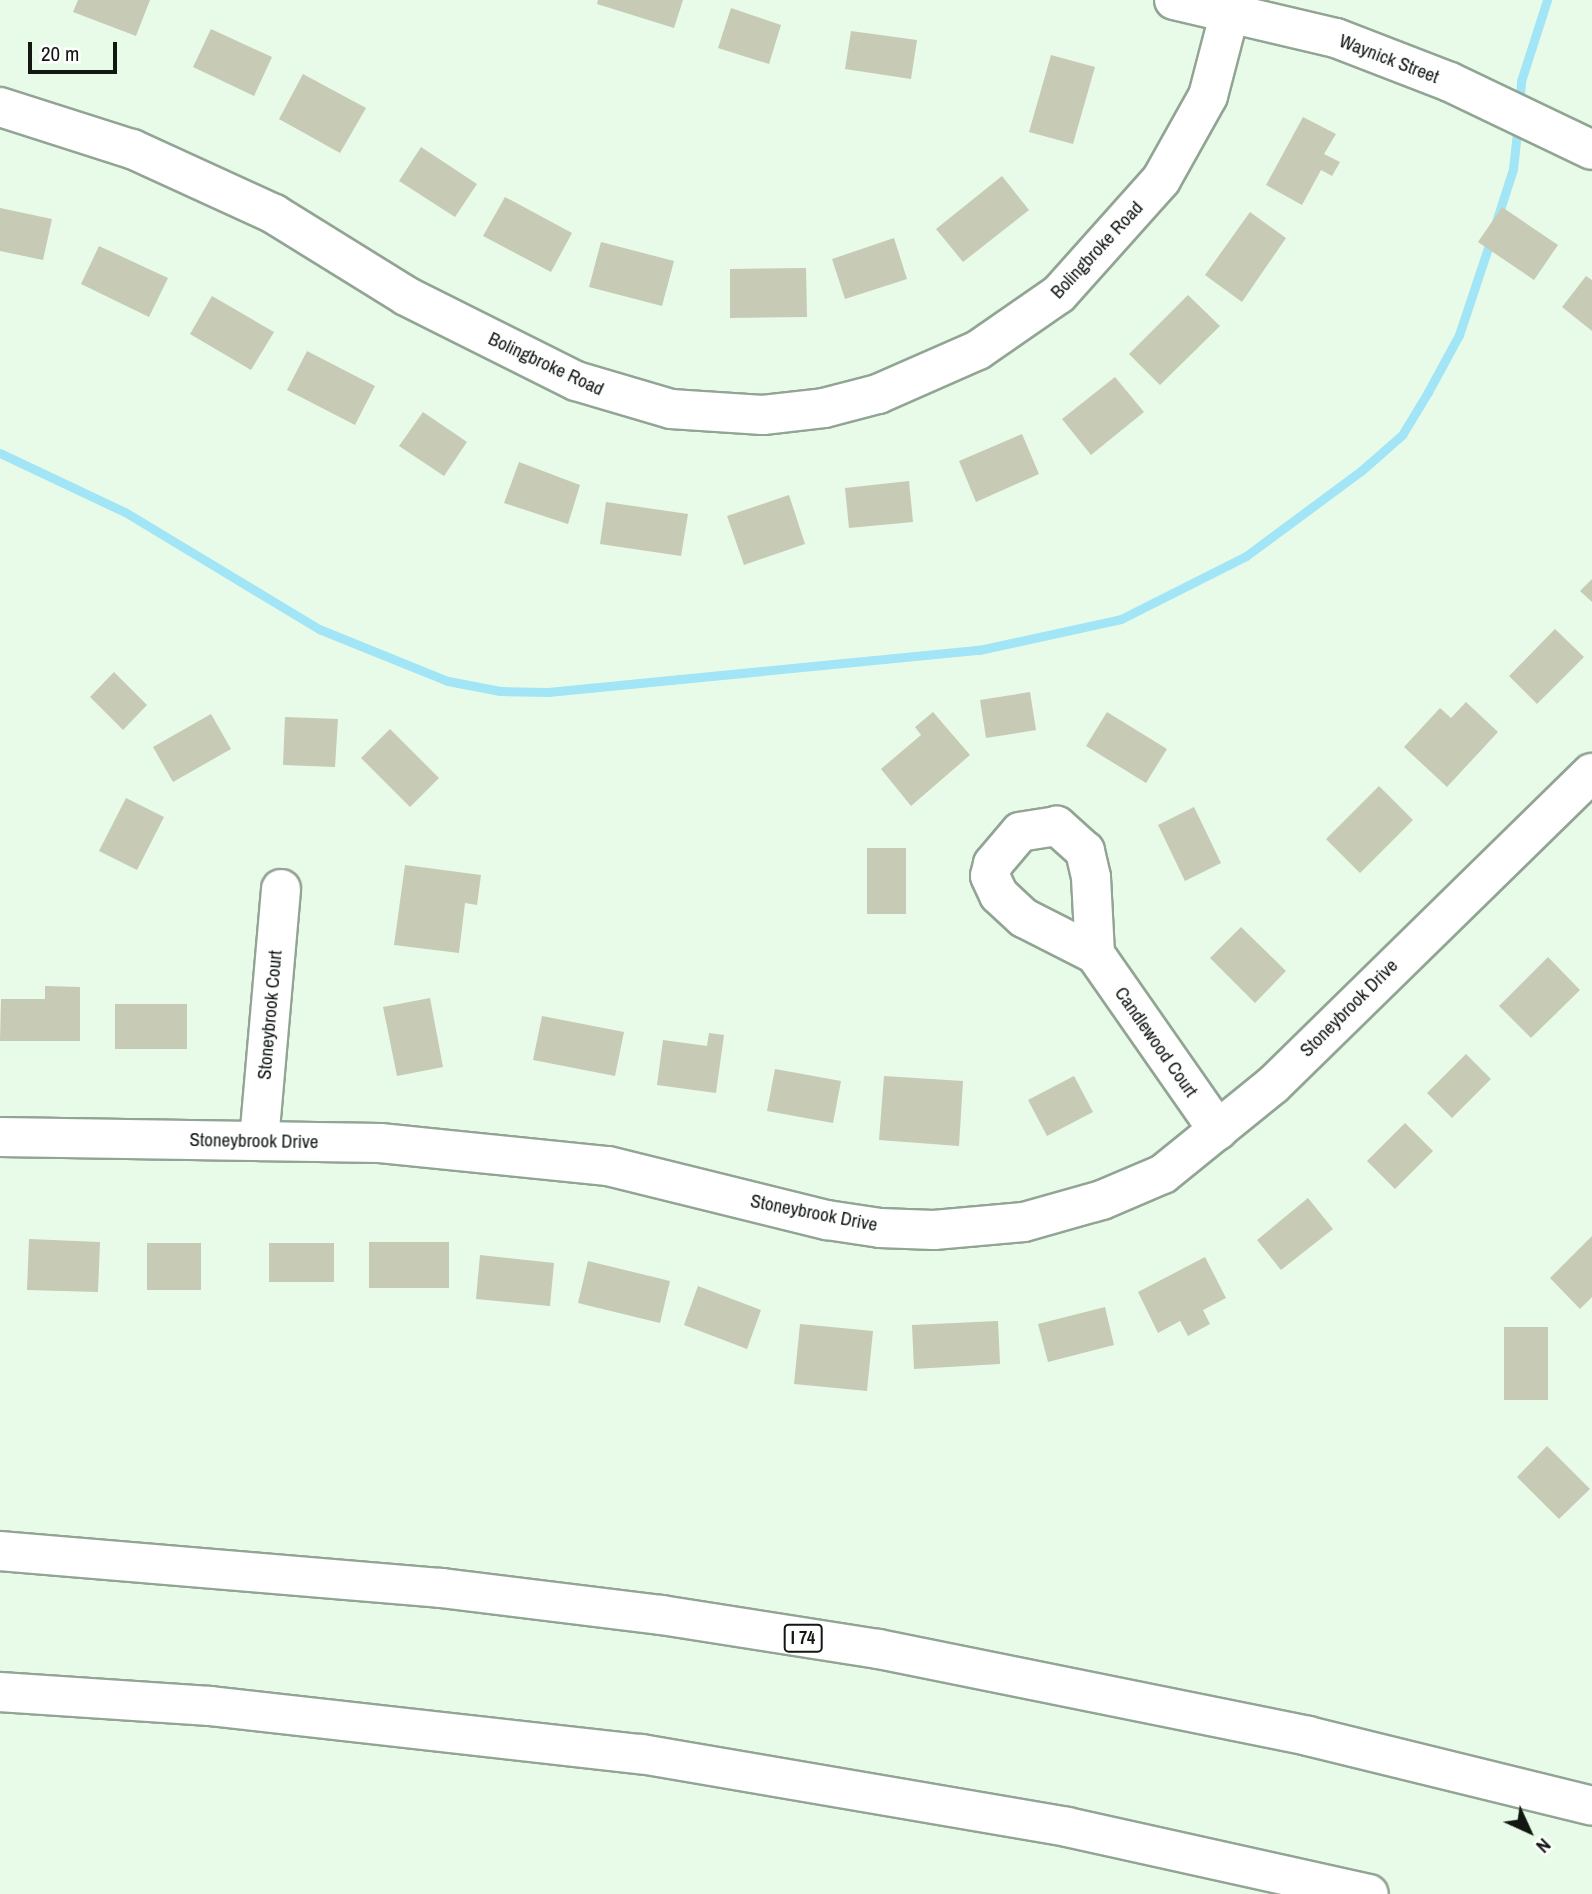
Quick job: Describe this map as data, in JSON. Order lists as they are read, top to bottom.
{
  "streets": {
    "main road": [
      "Waynick Street",
      "Bolingbroke Road",
      "Stoneybrook Drive",
      "Stoneybrook Court",
      "Candlewood Court",
      "I 74"
    ]
  },
  "crossings": [
    ["Waynick Street", "Bolingbroke Road"],
    ["Stoneybrook Drive", "Stoneybrook Court"],
    ["Stoneybrook Drive", "Candlewood Court"]
  ],
  "scale_bar": "20 m",
  "north": "bottom right"
}
